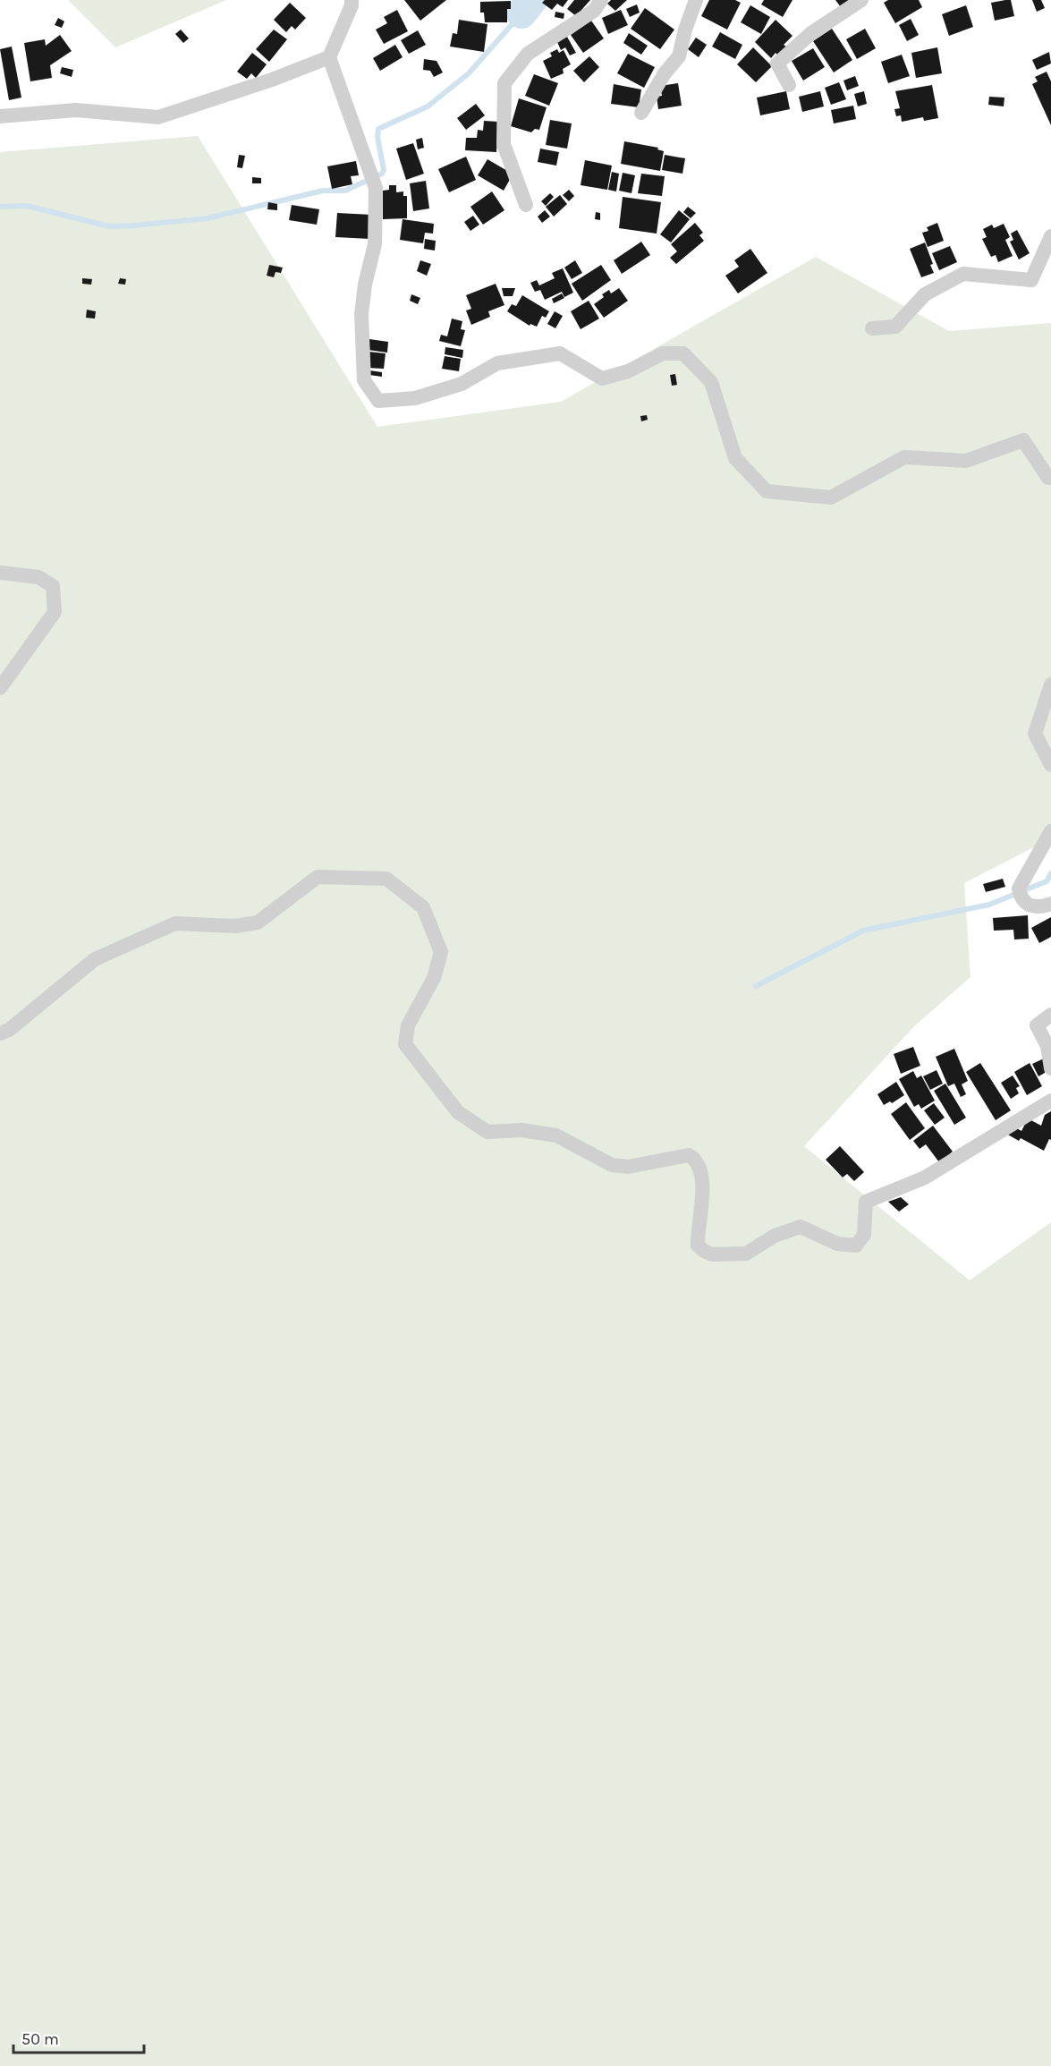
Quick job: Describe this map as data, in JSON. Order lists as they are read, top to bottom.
{
  "scale_bar": "50 m"
}
